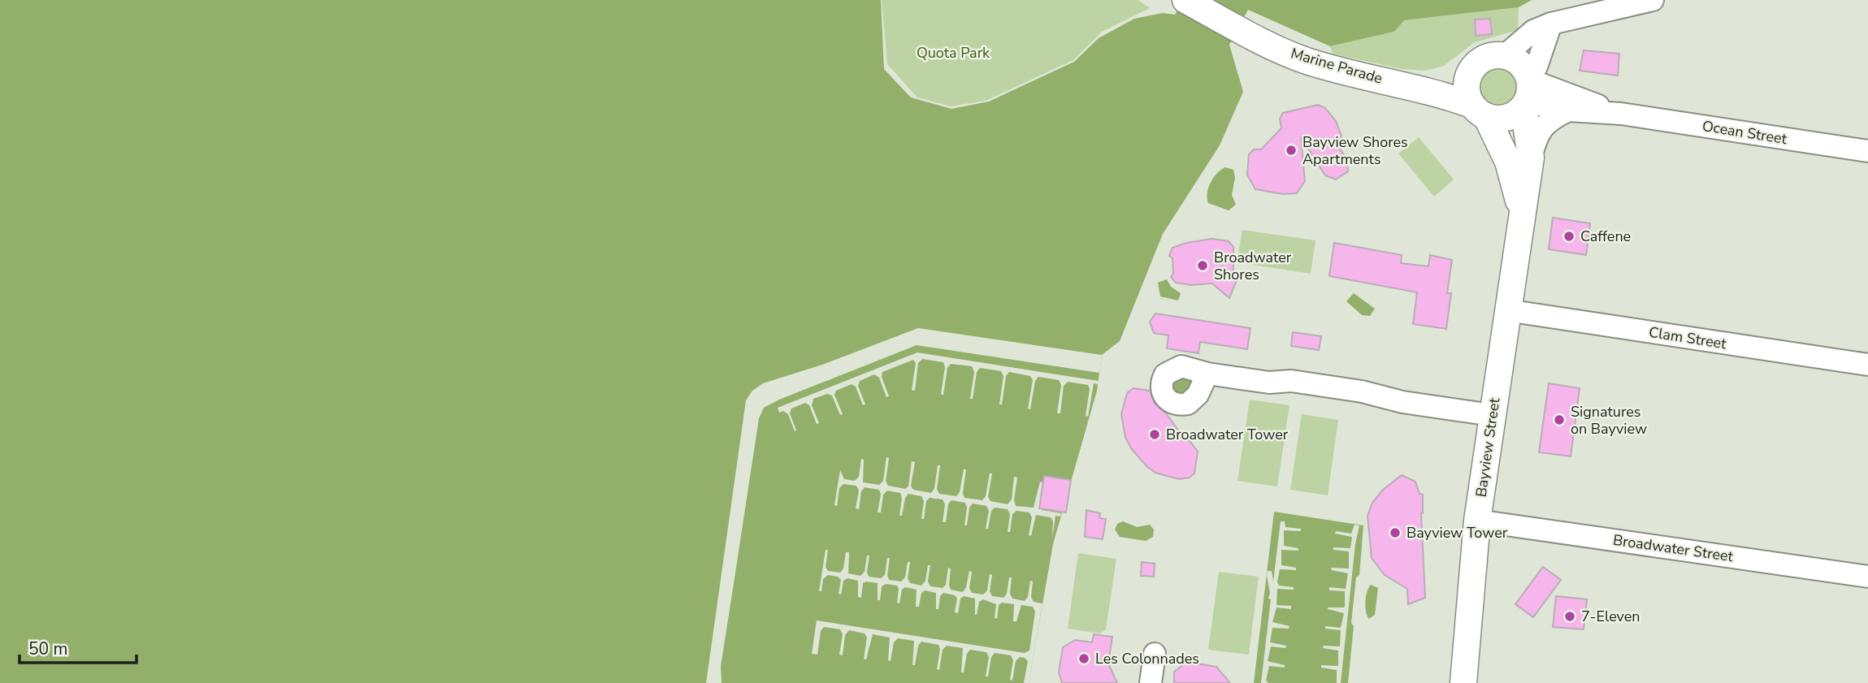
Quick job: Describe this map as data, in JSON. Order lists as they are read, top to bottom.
{
  "streets": {
    "main road": ["Marine Parade", "Bayview Street"],
    "street": ["Ocean Street", "Clam Street", "Broadwater Street"]
  },
  "crossings": [
    ["Marine Parade", "Ocean Street"],
    ["Marine Parade", "Bayview Street"],
    ["Ocean Street", "Bayview Street"],
    ["Clam Street", "Bayview Street"],
    ["Bayview Street", "Broadwater Street"]
  ],
  "parks": ["Quota Park"],
  "places": [
    "Bayview Shores Apartments",
    "Caffene",
    "Broadwater Shores",
    "Signatures on Bayview",
    "Broadwater Tower",
    "Bayview Tower",
    "7-Eleven",
    "Les Colonnades"
  ],
  "scale_bar": "50 m"
}
